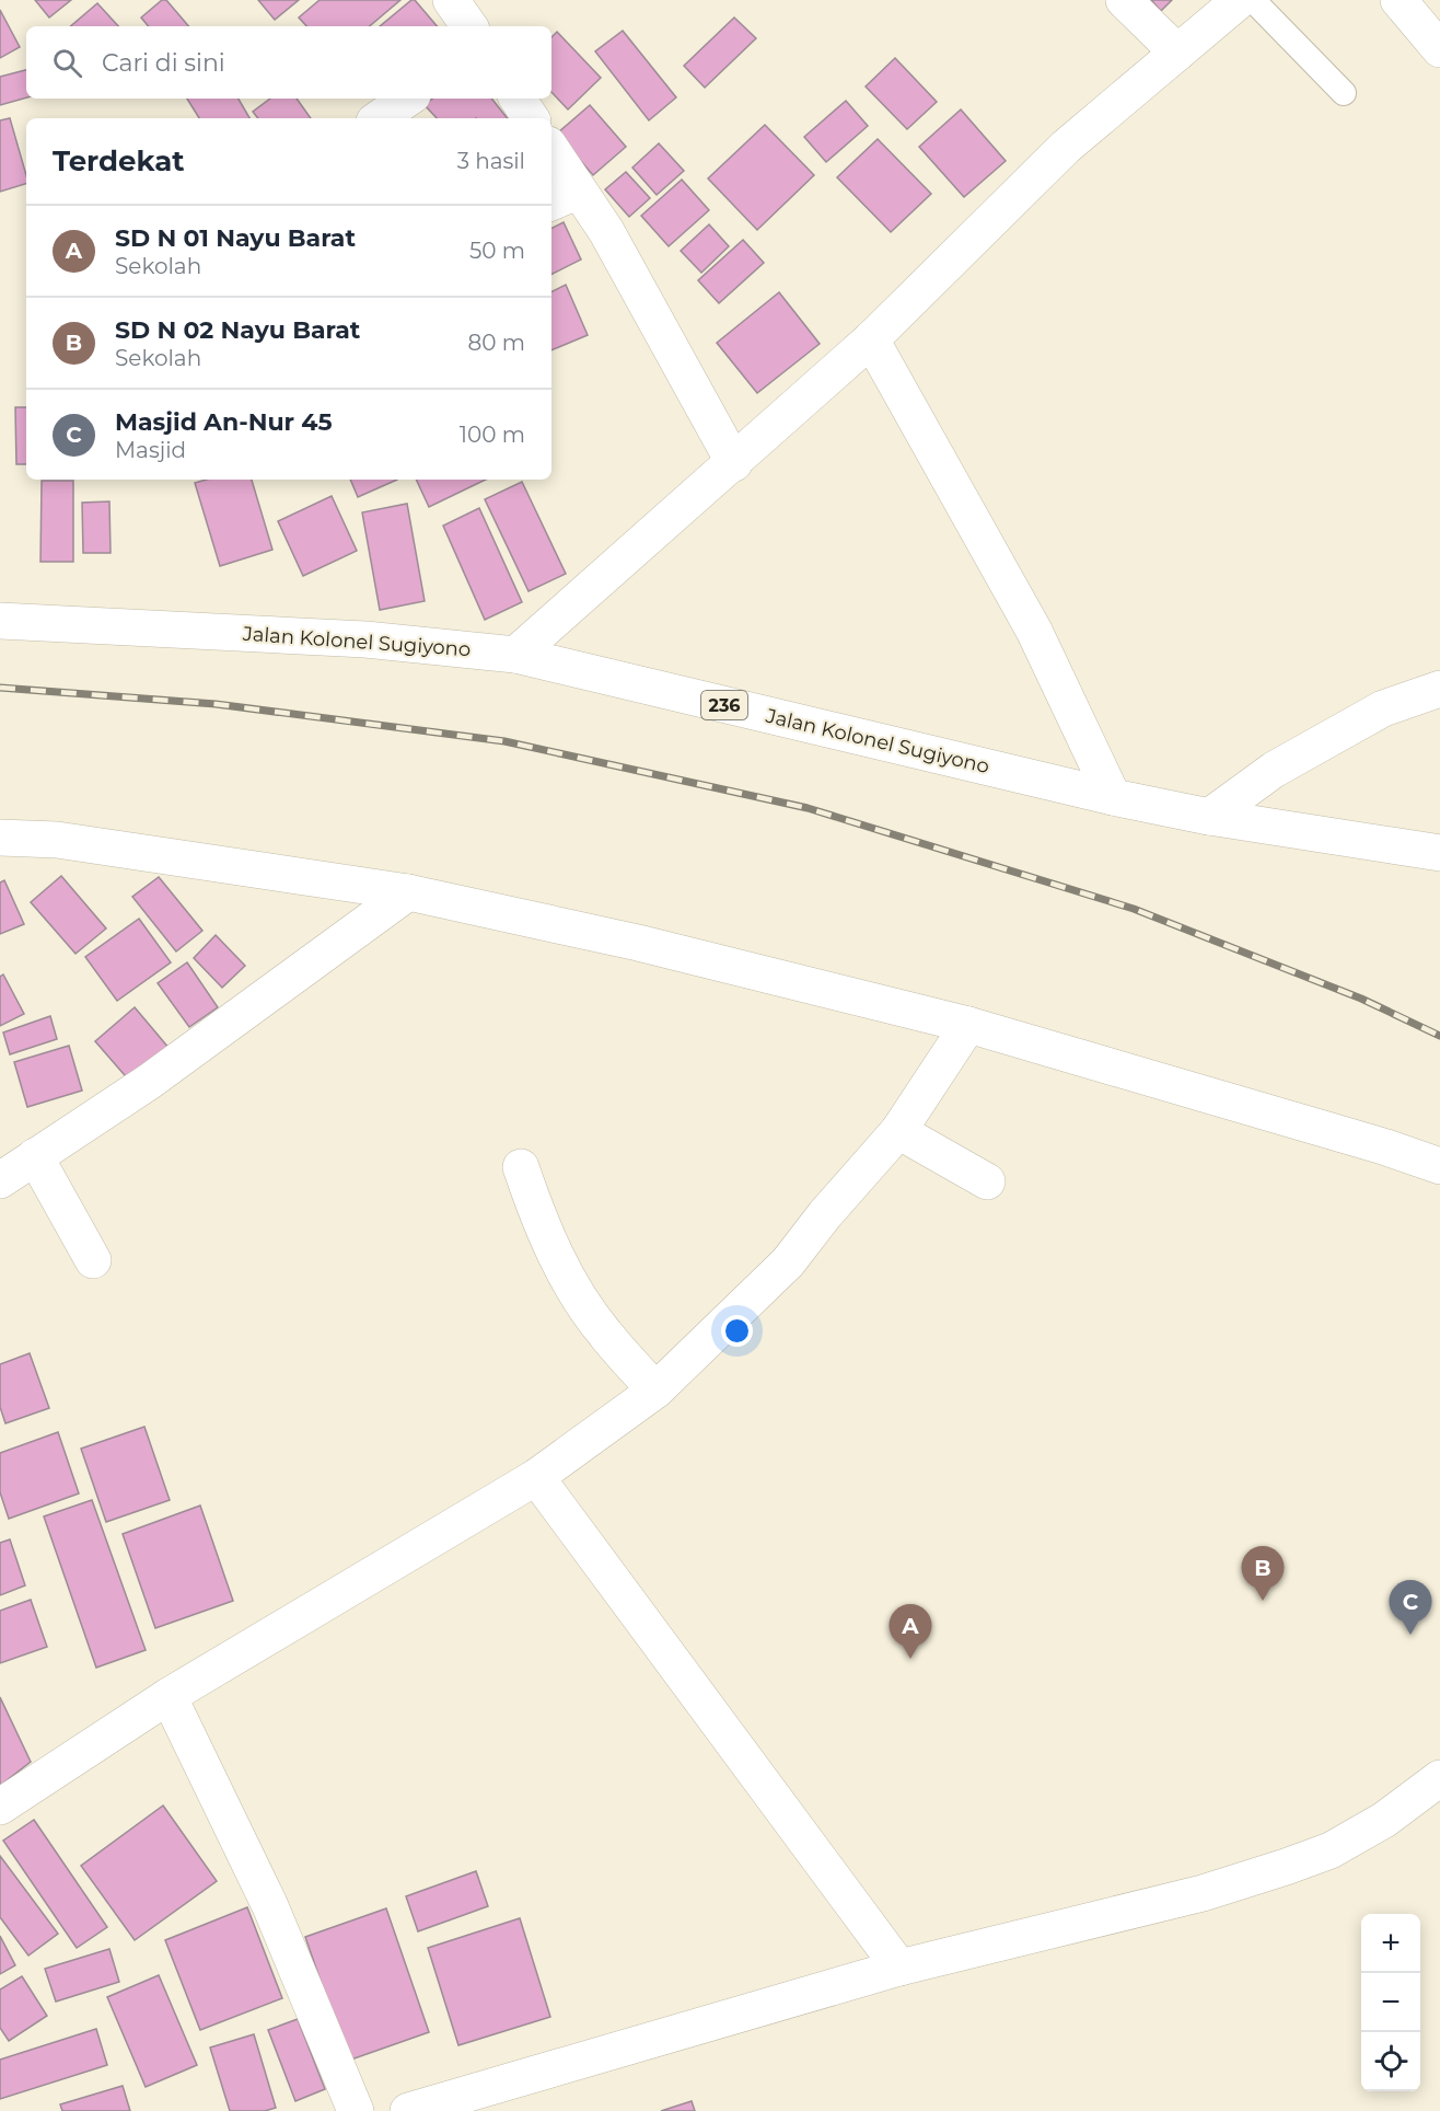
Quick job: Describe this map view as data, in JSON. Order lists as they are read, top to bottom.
{
  "streets": {
    "street": ["Jalan Kolonel Sugiyono", "236"]
  },
  "page": {
    "search": "Cari di sini",
    "heading": ["Terdekat", "3 hasil"],
    "list": [
      {
        "mark": "A",
        "name": "SD N 01 Nayu Barat",
        "note": "Sekolah",
        "value": "50 m"
      },
      {
        "mark": "B",
        "name": "SD N 02 Nayu Barat",
        "note": "Sekolah",
        "value": "80 m"
      },
      {
        "mark": "C",
        "name": "Masjid An-Nur 45",
        "note": "Masjid",
        "value": "100 m"
      }
    ],
    "pins": ["B", "C", "A"],
    "map_buttons": ["+", "−"]
  }
}
